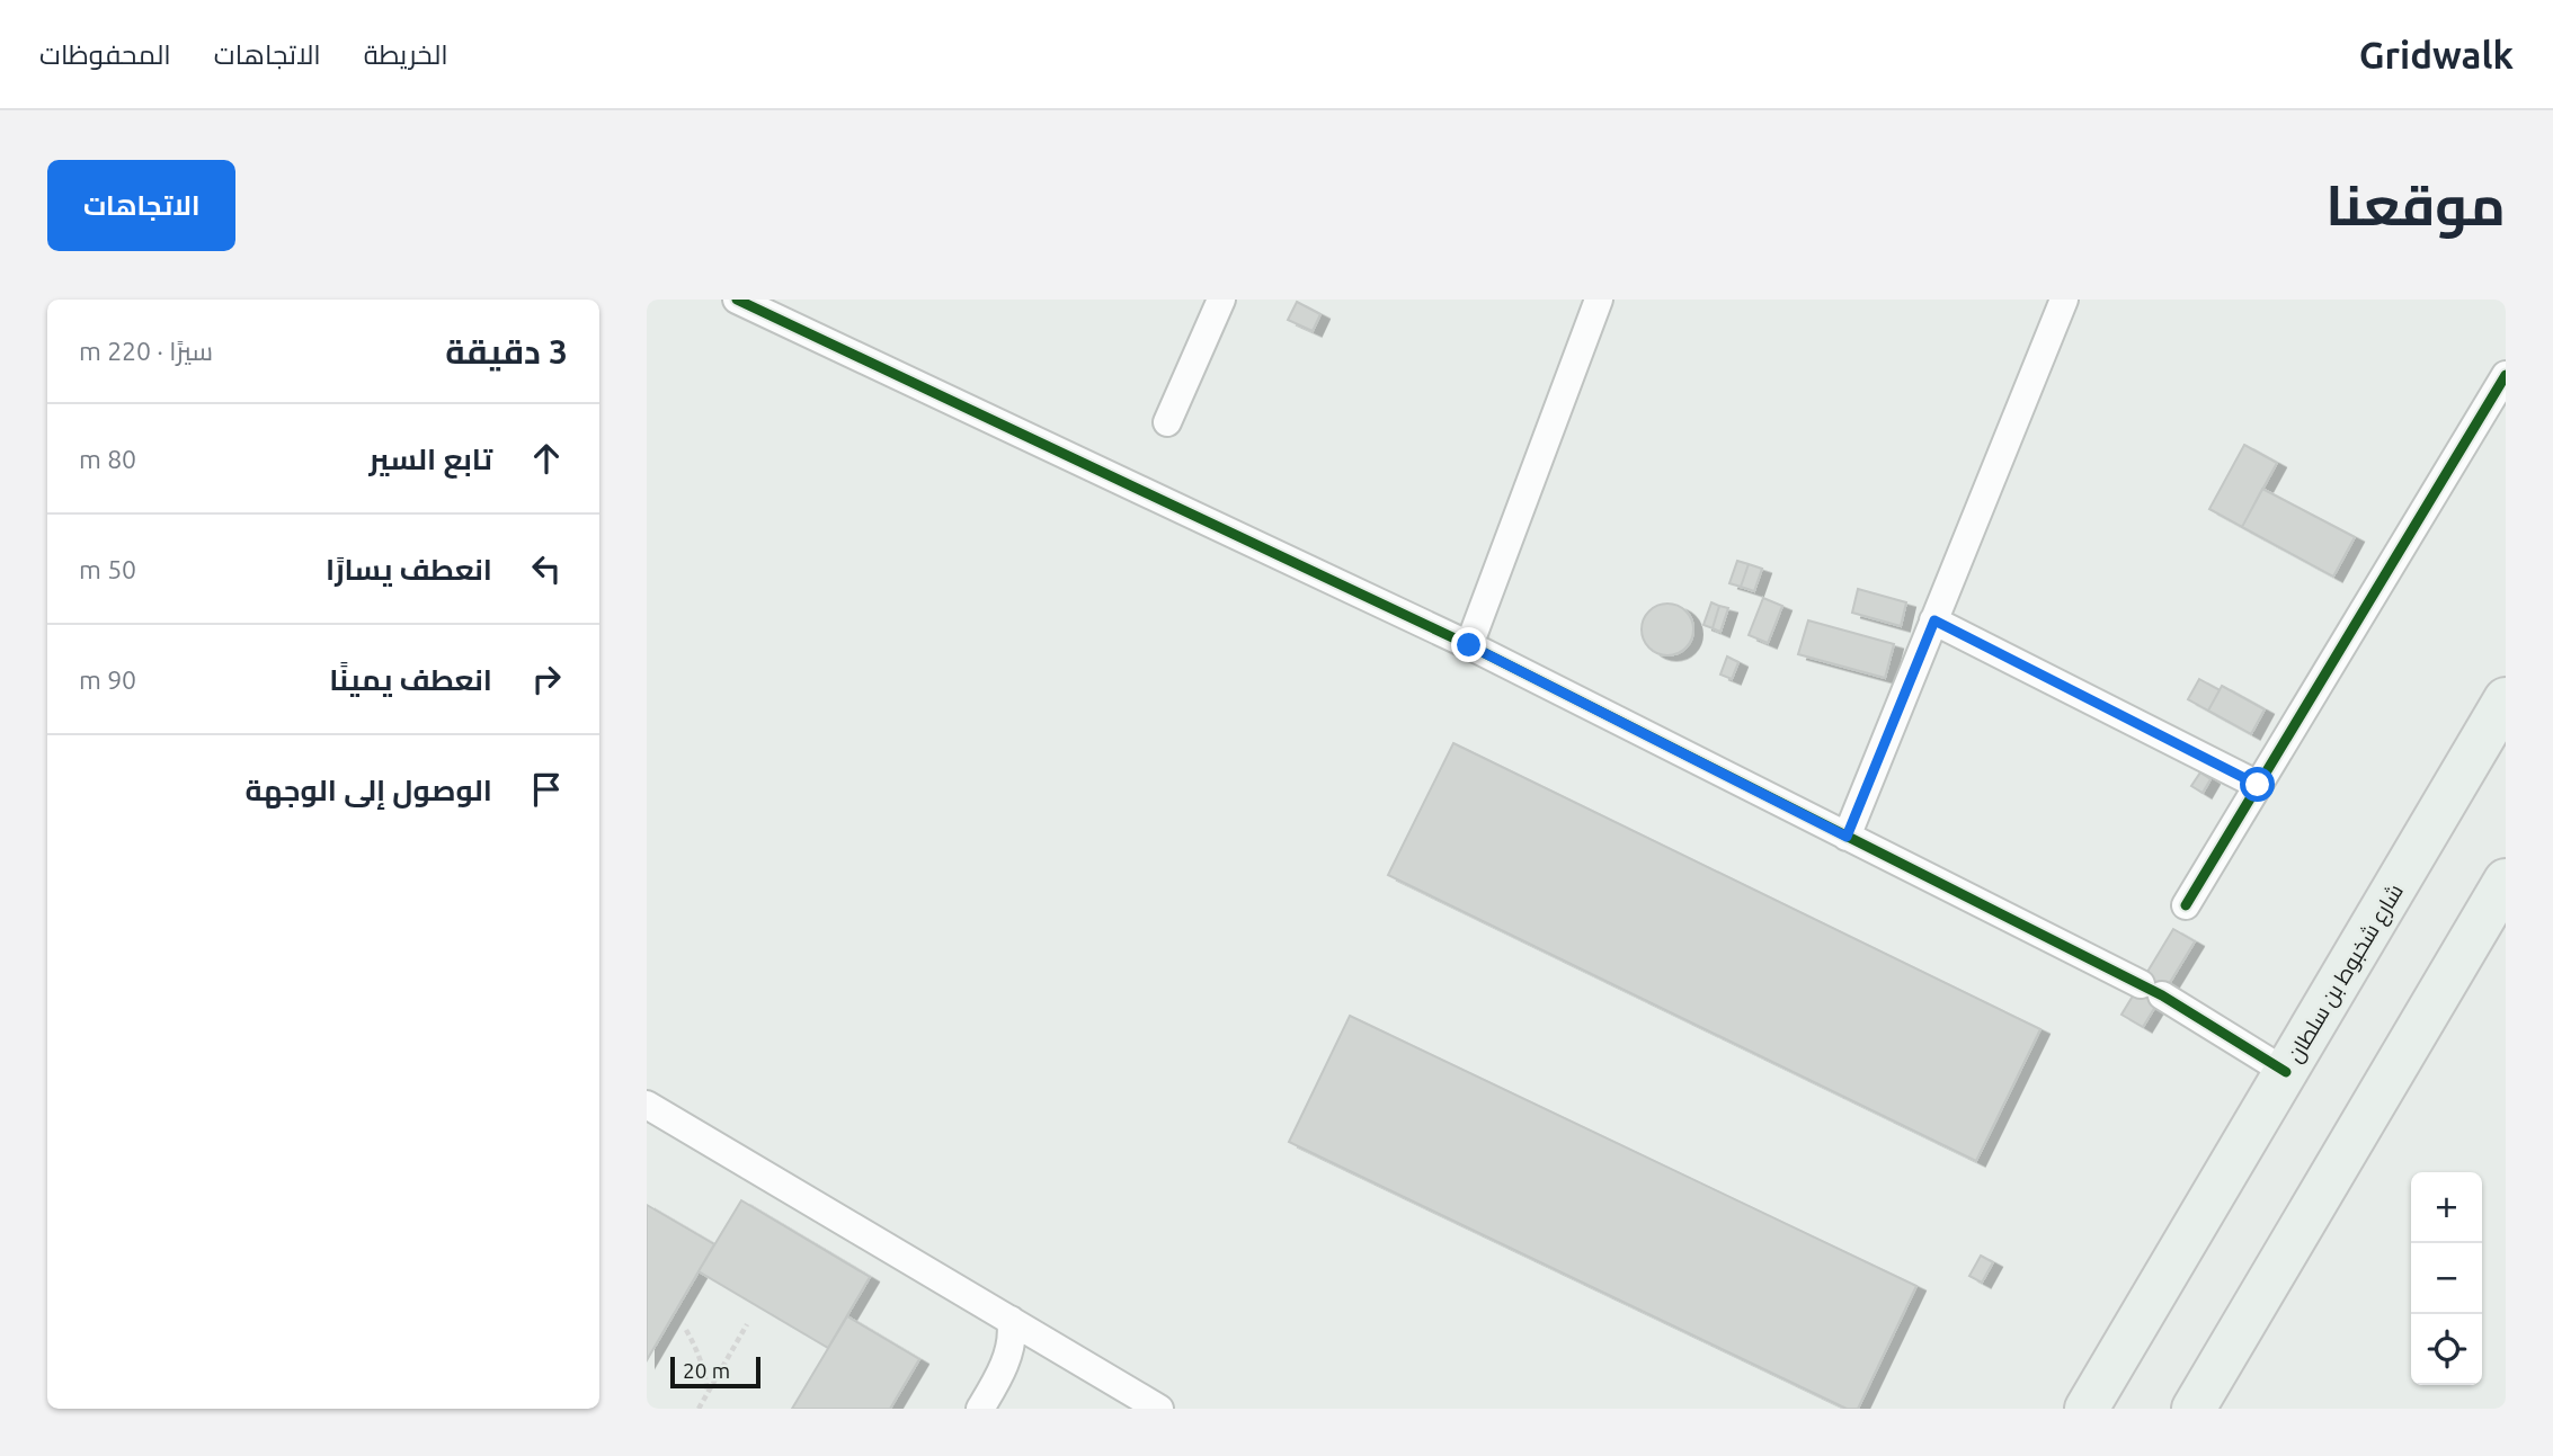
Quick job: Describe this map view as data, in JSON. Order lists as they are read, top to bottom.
{
  "streets": {
    "main road": ["شارع شخبوط بن سلطان"]
  },
  "scale_bar": "20 m",
  "page": {
    "header": "Gridwalk",
    "nav": ["الخريطة", "الاتجاهات", "المحفوظات"],
    "title": "موقعنا",
    "buttons": "الاتجاهات",
    "heading": ["3 دقيقة", "سيرًا · 220 m"],
    "list": [
      ["تابع السير", "80 m"],
      ["انعطف يسارًا", "50 m"],
      ["انعطف يمينًا", "90 m"],
      "الوصول إلى الوجهة"
    ],
    "map_buttons": ["+", "−"],
    "scale": "20 m"
  }
}
